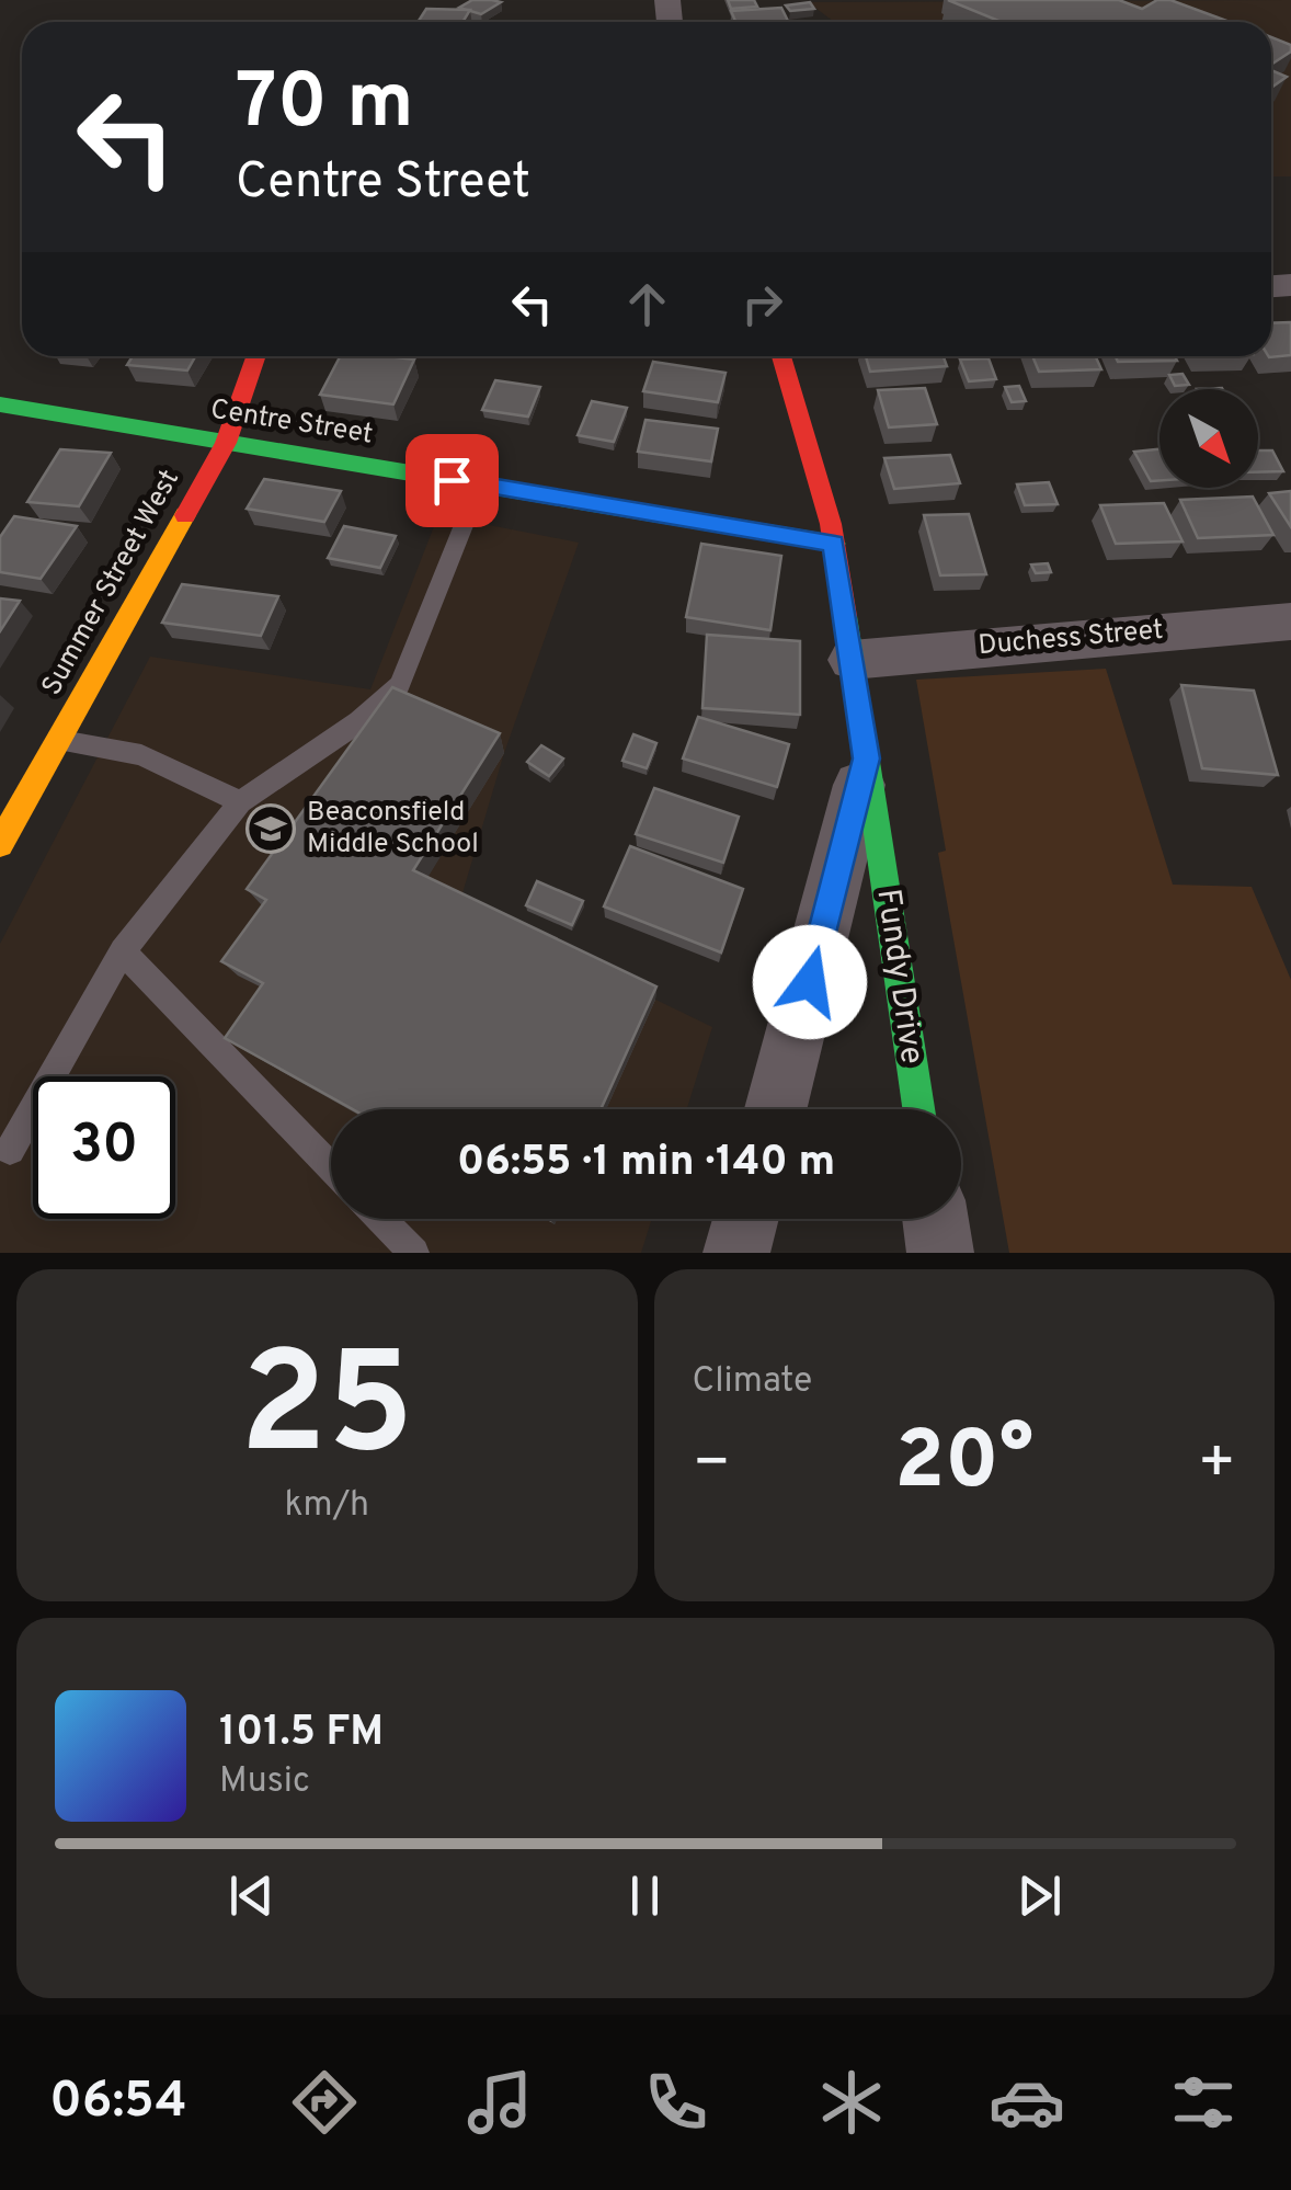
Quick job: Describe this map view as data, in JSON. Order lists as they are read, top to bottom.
{
  "streets": {
    "street": [
      "Centre Street",
      "Summer Street West",
      "Duchess Street",
      "Fundy Drive"
    ]
  },
  "crossings": [
    ["Centre Street", "Summer Street West"],
    ["Centre Street", "Fundy Drive"],
    ["Duchess Street", "Fundy Drive"]
  ],
  "places": {
    "school or university": ["Beaconsfield Middle School"]
  },
  "north": "bottom right",
  "page": {
    "turn": ["70 m", "Centre Street"],
    "limit": "30",
    "trip": "06:55 · 1 min · 140 m",
    "tile": [
      ["25", "km/h"],
      "Climate"
    ],
    "heat": ["−", "20°", "+"],
    "song": ["101.5 FM", "Music"],
    "tabs": "06:54"
  }
}
